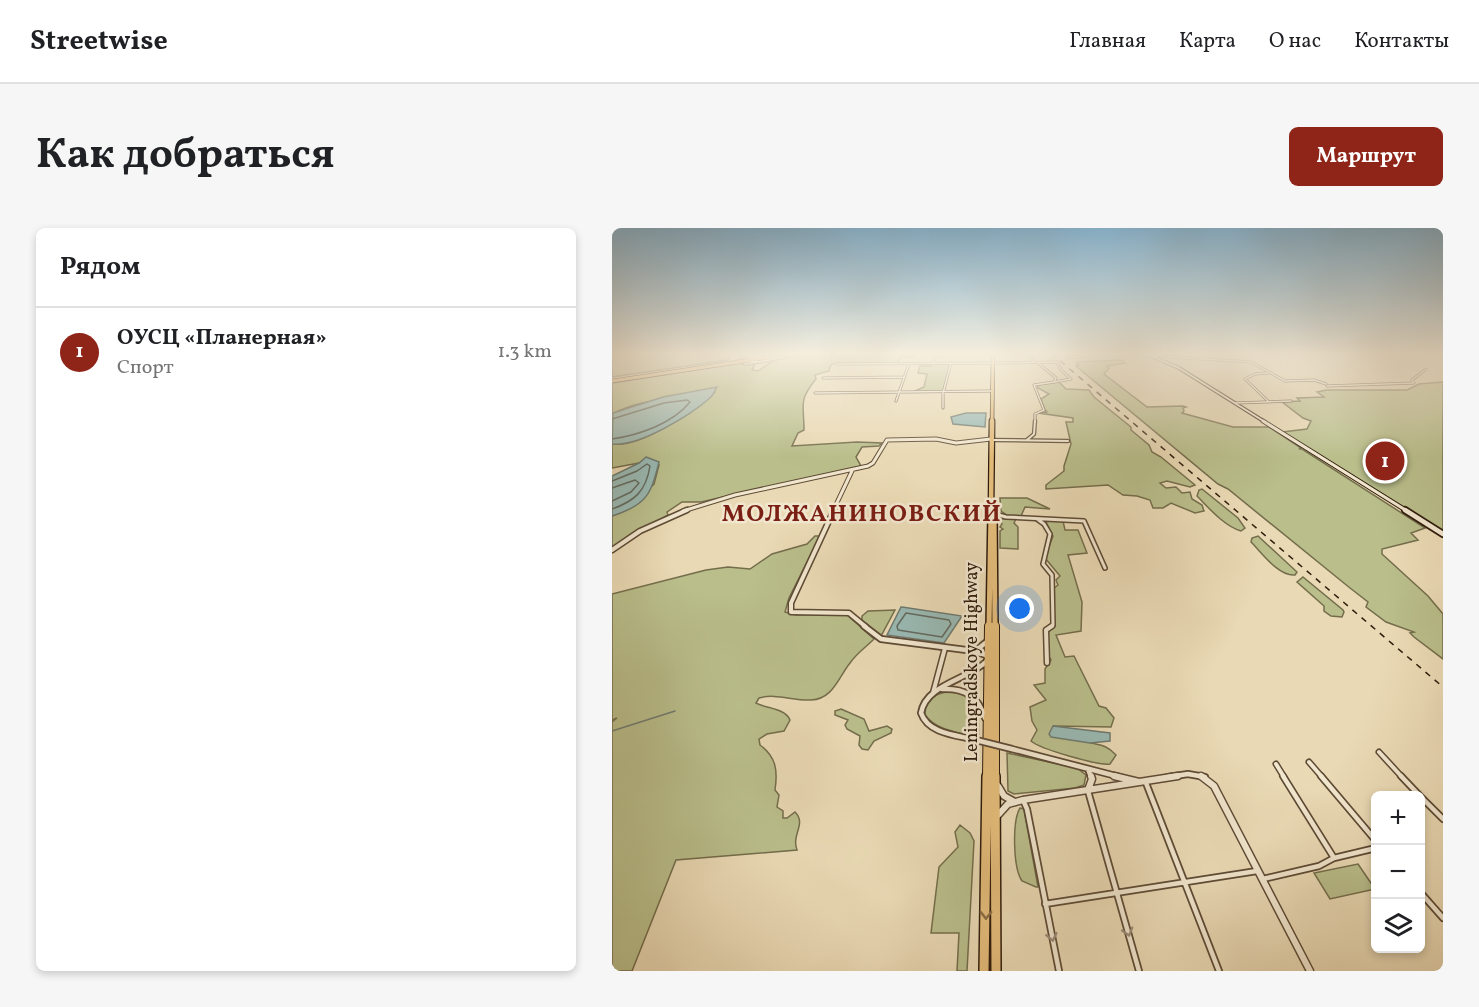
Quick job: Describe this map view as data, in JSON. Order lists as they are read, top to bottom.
{
  "streets": {
    "highway": ["Leningradskoye Highway"]
  },
  "districts": ["МОЛЖАНИНОВСКИЙ"],
  "page": {
    "header": "Streetwise",
    "nav": [
      "Главная",
      "Карта",
      "О нас",
      "Контакты"
    ],
    "title": "Как добраться",
    "buttons": "Маршрут",
    "heading": "Рядом",
    "list": [
      {
        "mark": "1",
        "name": "ОУСЦ «Планерная»",
        "note": "Спорт",
        "value": "1.3 km"
      }
    ],
    "pins": "1",
    "map_buttons": ["+", "−"]
  }
}
